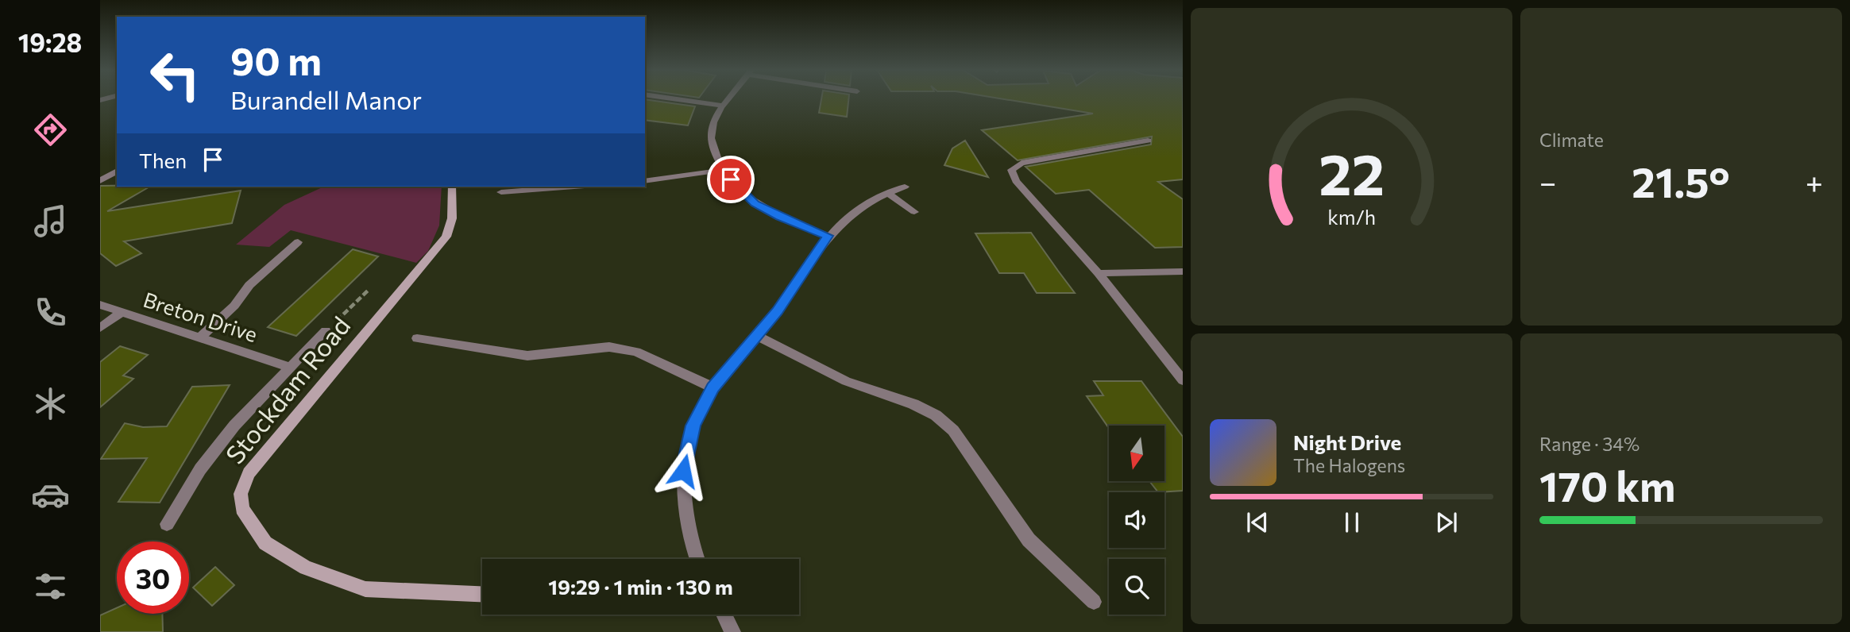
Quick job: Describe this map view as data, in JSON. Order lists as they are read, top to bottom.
{
  "streets": {
    "street": ["Breton Drive", "Stockdam Road"]
  },
  "north": "bottom",
  "page": {
    "tabs": "19:28",
    "tile": [
      "Climate",
      ["Range · 34%", "170 km"]
    ],
    "turn": ["90 m", "Burandell Manor"],
    "then": "Then",
    "heat": ["−", "21.5°", "+"],
    "song": ["Night Drive", "The Halogens"],
    "limit": "30",
    "trip": "19:29 · 1 min · 130 m",
    "gauge": ["22", "km/h"]
  }
}
